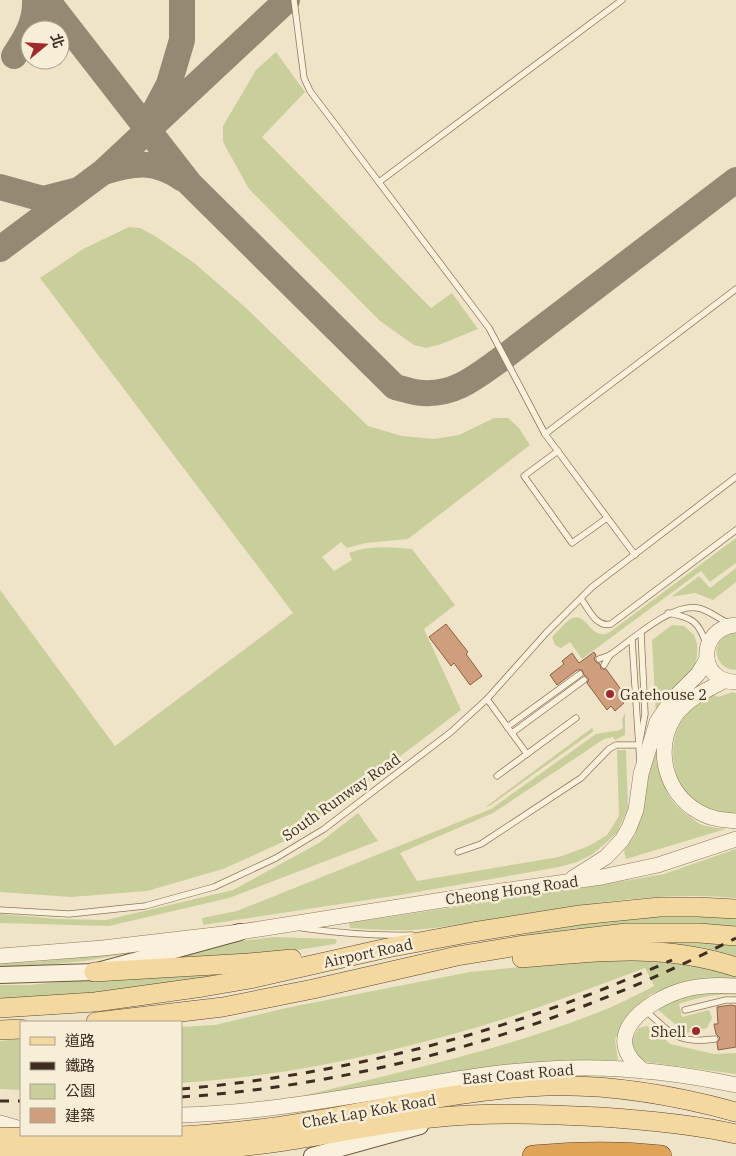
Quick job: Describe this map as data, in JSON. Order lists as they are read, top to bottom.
{
  "streets": {
    "main road": ["Airport Road", "Chek Lap Kok Road"],
    "street": ["Cheong Hong Road", "East Coast Road"],
    "lane": ["South Runway Road"]
  },
  "places": ["Gatehouse 2", "Shell"],
  "legend": [
    "道路",
    "鐵路",
    "公園",
    "建築"
  ],
  "north": "right"
}
